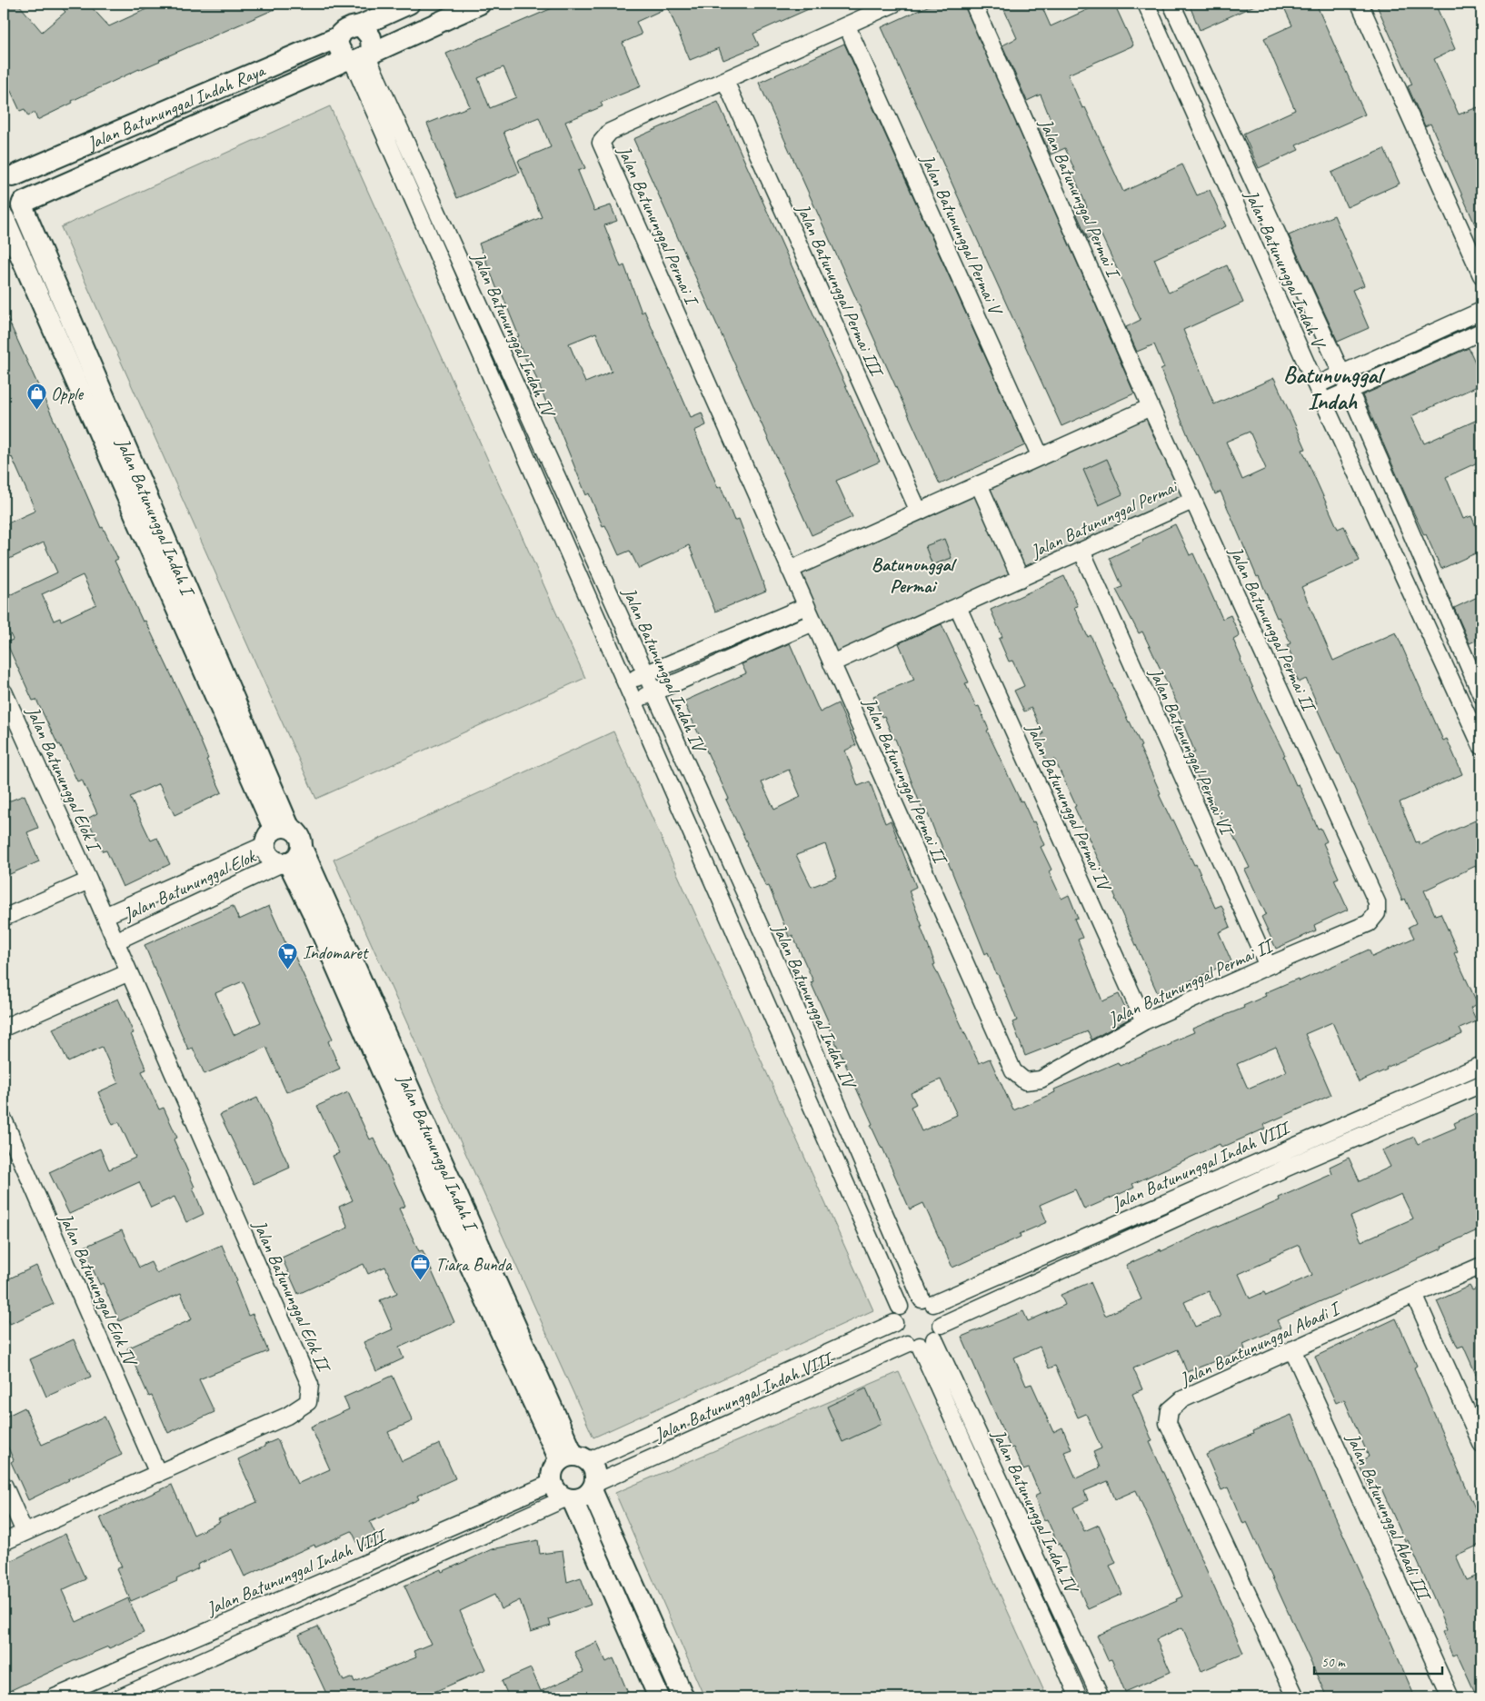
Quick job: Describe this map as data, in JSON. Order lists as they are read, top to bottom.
{
  "streets": {
    "street": [
      "Jalan Batununggal Indah Raya",
      "Jalan Batununggal Permai I",
      "Jalan Batununggal Permai V",
      "Jalan Batununggal Indah V",
      "Jalan Batununggal Permai III",
      "Jalan Batununggal Indah IV",
      "Jalan Batununggal Indah I",
      "Jalan Batununggal Permai",
      "Jalan Batununggal Permai II",
      "Jalan Batununggal Permai VI",
      "Jalan Batununggal Elok I",
      "Jalan Batununggal Permai IV",
      "Jalan Batununggal Elok",
      "Jalan Batununggal Indah VIII",
      "Jalan Batununggal Elok IV",
      "Jalan Batununggal Elok II",
      "Jalan Bantununggal Abadi I",
      "Jalan Batununggal Abadi III"
    ]
  },
  "crossings": [
    ["Jalan Batununggal Indah Raya", "Jalan Batununggal Indah IV"],
    ["Jalan Batununggal Indah Raya", "Jalan Batununggal Indah I"],
    ["Jalan Batununggal Permai I", "Jalan Batununggal Permai V"],
    ["Jalan Batununggal Permai I", "Jalan Batununggal Permai III"],
    ["Jalan Batununggal Permai I", "Jalan Batununggal Permai"],
    ["Jalan Batununggal Indah IV", "Jalan Batununggal Indah VIII"],
    ["Jalan Batununggal Indah I", "Jalan Batununggal Elok"],
    ["Jalan Batununggal Indah I", "Jalan Batununggal Indah VIII"],
    ["Jalan Batununggal Permai", "Jalan Batununggal Permai II"],
    ["Jalan Batununggal Permai", "Jalan Batununggal Permai VI"],
    ["Jalan Batununggal Permai", "Jalan Batununggal Permai IV"],
    ["Jalan Batununggal Permai II", "Jalan Batununggal Permai VI"],
    ["Jalan Batununggal Permai II", "Jalan Batununggal Permai IV"],
    ["Jalan Batununggal Elok I", "Jalan Batununggal Elok"],
    ["Jalan Batununggal Elok", "Jalan Batununggal Elok II"],
    ["Jalan Batununggal Elok IV", "Jalan Batununggal Elok II"],
    ["Jalan Bantununggal Abadi I", "Jalan Batununggal Abadi III"]
  ],
  "districts": ["Batununggal Indah", "Batununggal Permai"],
  "places": {
    "shop": ["Opple"],
    "supermarket": ["Indomaret"],
    "office": ["Tiara Bunda"]
  },
  "scale_bar": "50 m"
}
